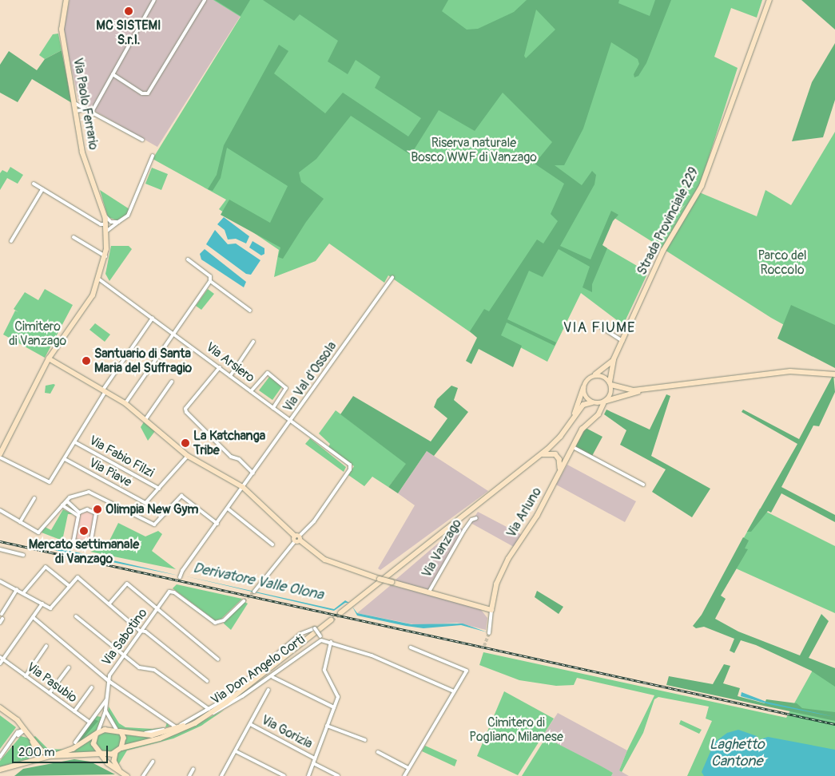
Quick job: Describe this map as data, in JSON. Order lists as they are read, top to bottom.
{
  "streets": {
    "street": [
      "Via Paolo Ferrario",
      "Strada Provinciale 229",
      "Via Arsiero",
      "Via Val d'Ossola",
      "Via Fabio Filzi",
      "Via Piave",
      "Via Arluno",
      "Via Vanzago",
      "Via Sabotino",
      "Via Don Angelo Corti",
      "Via Pasubio",
      "Via Gorizia"
    ]
  },
  "crossings": [
    ["Via Paolo Ferrario", "Via Arsiero"],
    ["Via Paolo Ferrario", "Via Vanzago"],
    ["Via Arsiero", "Via Val d'Ossola"],
    ["Via Arsiero", "Via Vanzago"],
    ["Via Val d'Ossola", "Via Vanzago"],
    ["Via Fabio Filzi", "Via Piave"],
    ["Via Arluno", "Via Vanzago"],
    ["Via Sabotino", "Via Pasubio"]
  ],
  "districts": ["VIA FIUME"],
  "water": ["Derivatore Valle Olona", "Laghetto Cantone"],
  "parks": [
    "Riserva naturale Bosco WWF di Vanzago",
    "Parco del Roccolo",
    "Cimitero di Vanzago",
    "Cimitero di Pogliano Milanese"
  ],
  "places": [
    "MC SISTEMI S.r.l.",
    "Santuario di Santa Maria del Suffragio",
    "La Katchanga Tribe",
    "Olimpia New Gym",
    "Mercato settimanale di Vanzago"
  ],
  "scale_bar": "200 m"
}
